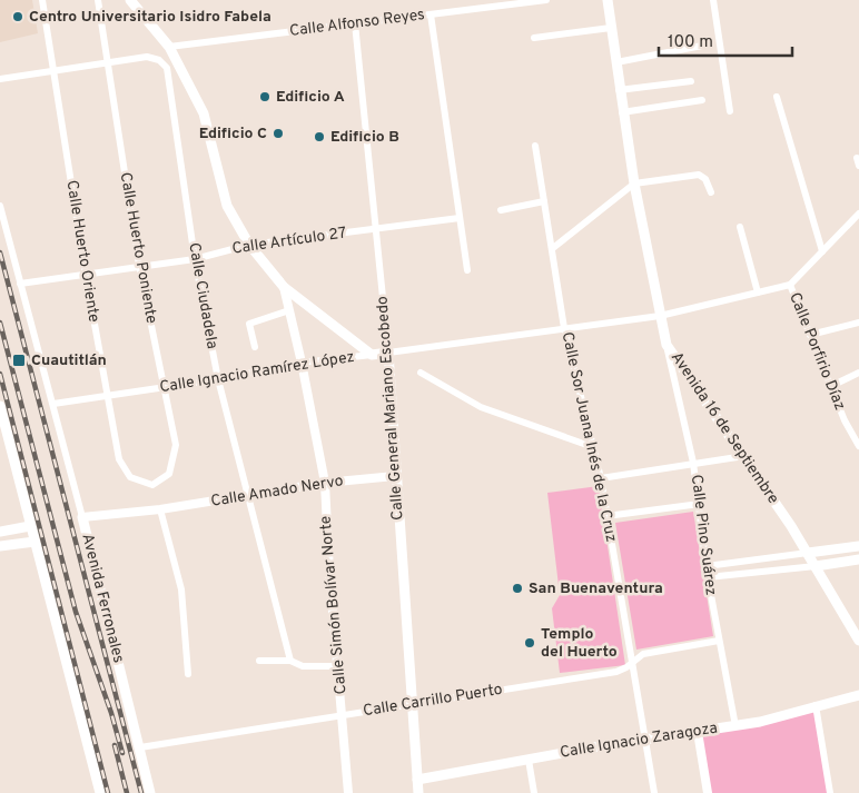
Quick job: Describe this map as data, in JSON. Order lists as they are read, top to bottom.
{
  "streets": {
    "main road": [
      "Calle Ignacio Ramírez López",
      "Calle General Mariano Escobedo",
      "Avenida 16 de Septiembre",
      "Avenida Ferronales",
      "Calle Ignacio Zaragoza"
    ],
    "street": [
      "Calle Alfonso Reyes",
      "Calle Artículo 27",
      "Calle Huerto Poniente",
      "Calle Huerto Oriente",
      "Calle Ciudadela",
      "Calle Porfirio Díaz",
      "Calle Sor Juana Inés de la Cruz",
      "Calle Amado Nervo",
      "Calle Pino Suárez",
      "Calle Simón Bolívar Norte",
      "Calle Carrillo Puerto"
    ]
  },
  "crossings": [
    ["Calle Alfonso Reyes", "Calle General Mariano Escobedo"],
    ["Calle Artículo 27", "Calle Huerto Poniente"],
    ["Calle Artículo 27", "Calle Huerto Oriente"],
    ["Calle Artículo 27", "Calle Ciudadela"],
    ["Calle Artículo 27", "Calle General Mariano Escobedo"],
    ["Calle Artículo 27", "Avenida Ferronales"],
    ["Calle Huerto Poniente", "Calle Huerto Oriente"],
    ["Calle Huerto Poniente", "Calle Ciudadela"],
    ["Calle Huerto Poniente", "Calle Ignacio Ramírez López"],
    ["Calle Huerto Oriente", "Calle Ignacio Ramírez López"],
    ["Calle Ciudadela", "Calle Ignacio Ramírez López"],
    ["Calle Ciudadela", "Calle Amado Nervo"],
    ["Calle Porfirio Díaz", "Calle Ignacio Ramírez López"],
    ["Calle Ignacio Ramírez López", "Calle General Mariano Escobedo"],
    ["Calle Ignacio Ramírez López", "Avenida 16 de Septiembre"],
    ["Calle Ignacio Ramírez López", "Calle Sor Juana Inés de la Cruz"],
    ["Calle Ignacio Ramírez López", "Avenida Ferronales"],
    ["Calle Ignacio Ramírez López", "Calle Simón Bolívar Norte"],
    ["Calle General Mariano Escobedo", "Calle Amado Nervo"],
    ["Calle General Mariano Escobedo", "Calle Carrillo Puerto"],
    ["Calle General Mariano Escobedo", "Calle Ignacio Zaragoza"],
    ["Avenida 16 de Septiembre", "Calle Pino Suárez"],
    ["Calle Sor Juana Inés de la Cruz", "Calle Carrillo Puerto"],
    ["Calle Sor Juana Inés de la Cruz", "Calle Ignacio Zaragoza"],
    ["Calle Amado Nervo", "Avenida Ferronales"],
    ["Calle Amado Nervo", "Calle Simón Bolívar Norte"],
    ["Calle Pino Suárez", "Calle Carrillo Puerto"],
    ["Calle Pino Suárez", "Calle Ignacio Zaragoza"],
    ["Avenida Ferronales", "Calle Carrillo Puerto"],
    ["Calle Simón Bolívar Norte", "Calle Carrillo Puerto"]
  ],
  "places": {
    "other": [
      "Centro Universitario Isidro Fabela",
      "Edificio A",
      "Edificio C",
      "Edificio B",
      "San Buenaventura",
      "Templo del Huerto"
    ],
    "transit": ["Cuautitlán"]
  },
  "scale_bar": "100 m"
}
